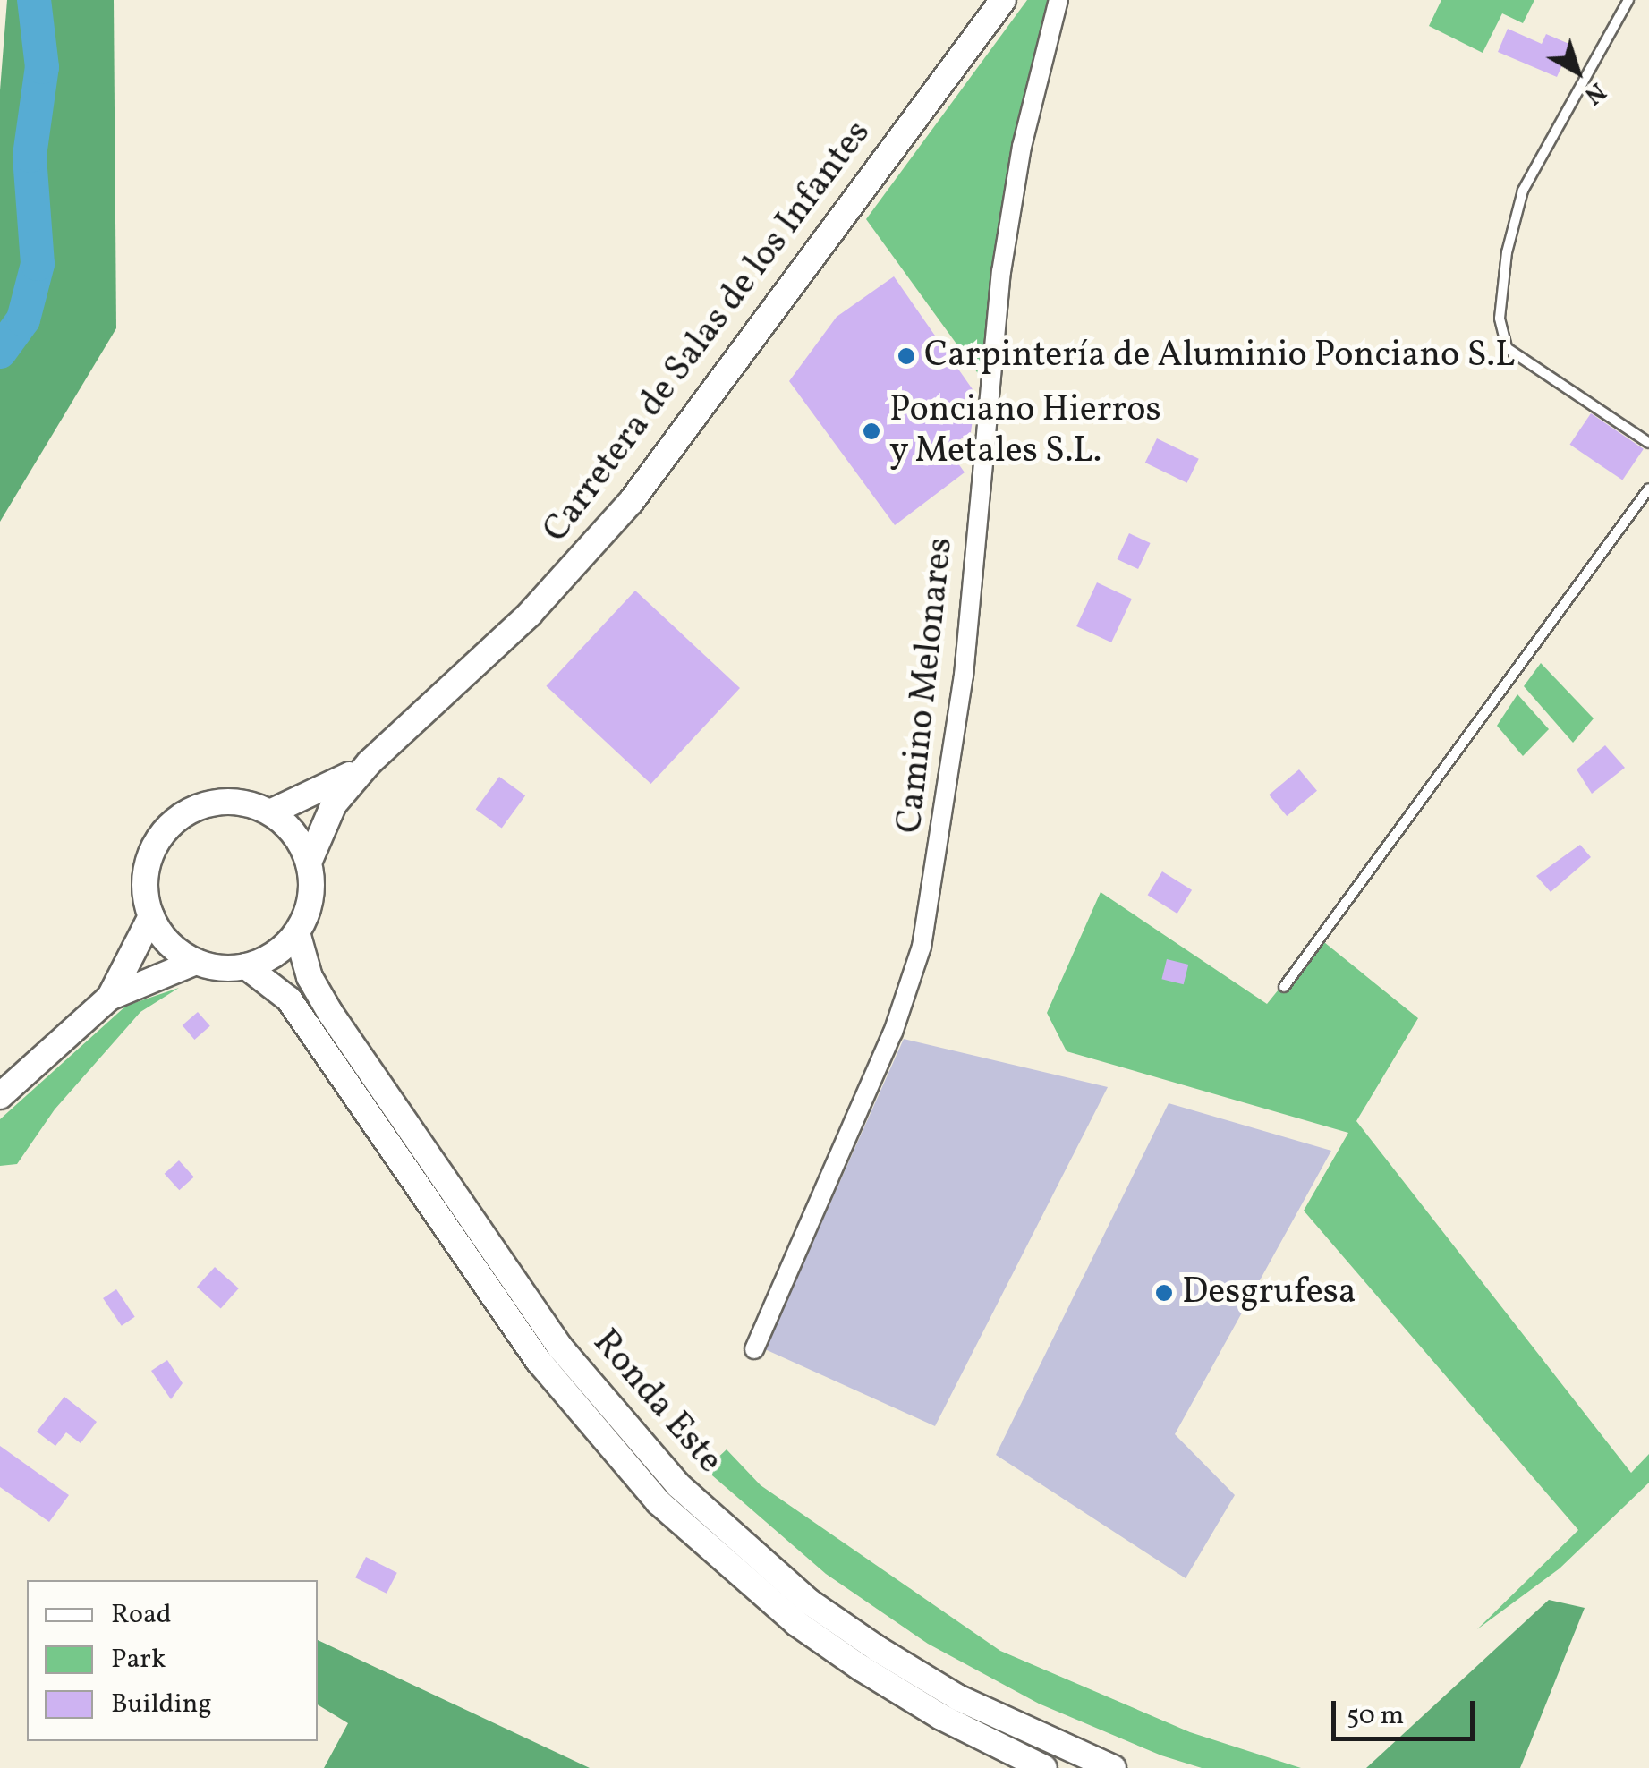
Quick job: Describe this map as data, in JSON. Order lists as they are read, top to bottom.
{
  "streets": {
    "main road": ["Carretera de Salas de los Infantes", "Ronda Este"],
    "street": ["Camino Melonares"]
  },
  "crossings": [
    ["Carretera de Salas de los Infantes", "Ronda Este"]
  ],
  "places": ["Carpintería de Aluminio Ponciano S.L", "Ponciano Hierros y Metales S.L.", "Desgrufesa"],
  "legend": ["Road", "Park", "Building"],
  "scale_bar": "50 m",
  "north": "bottom right"
}
